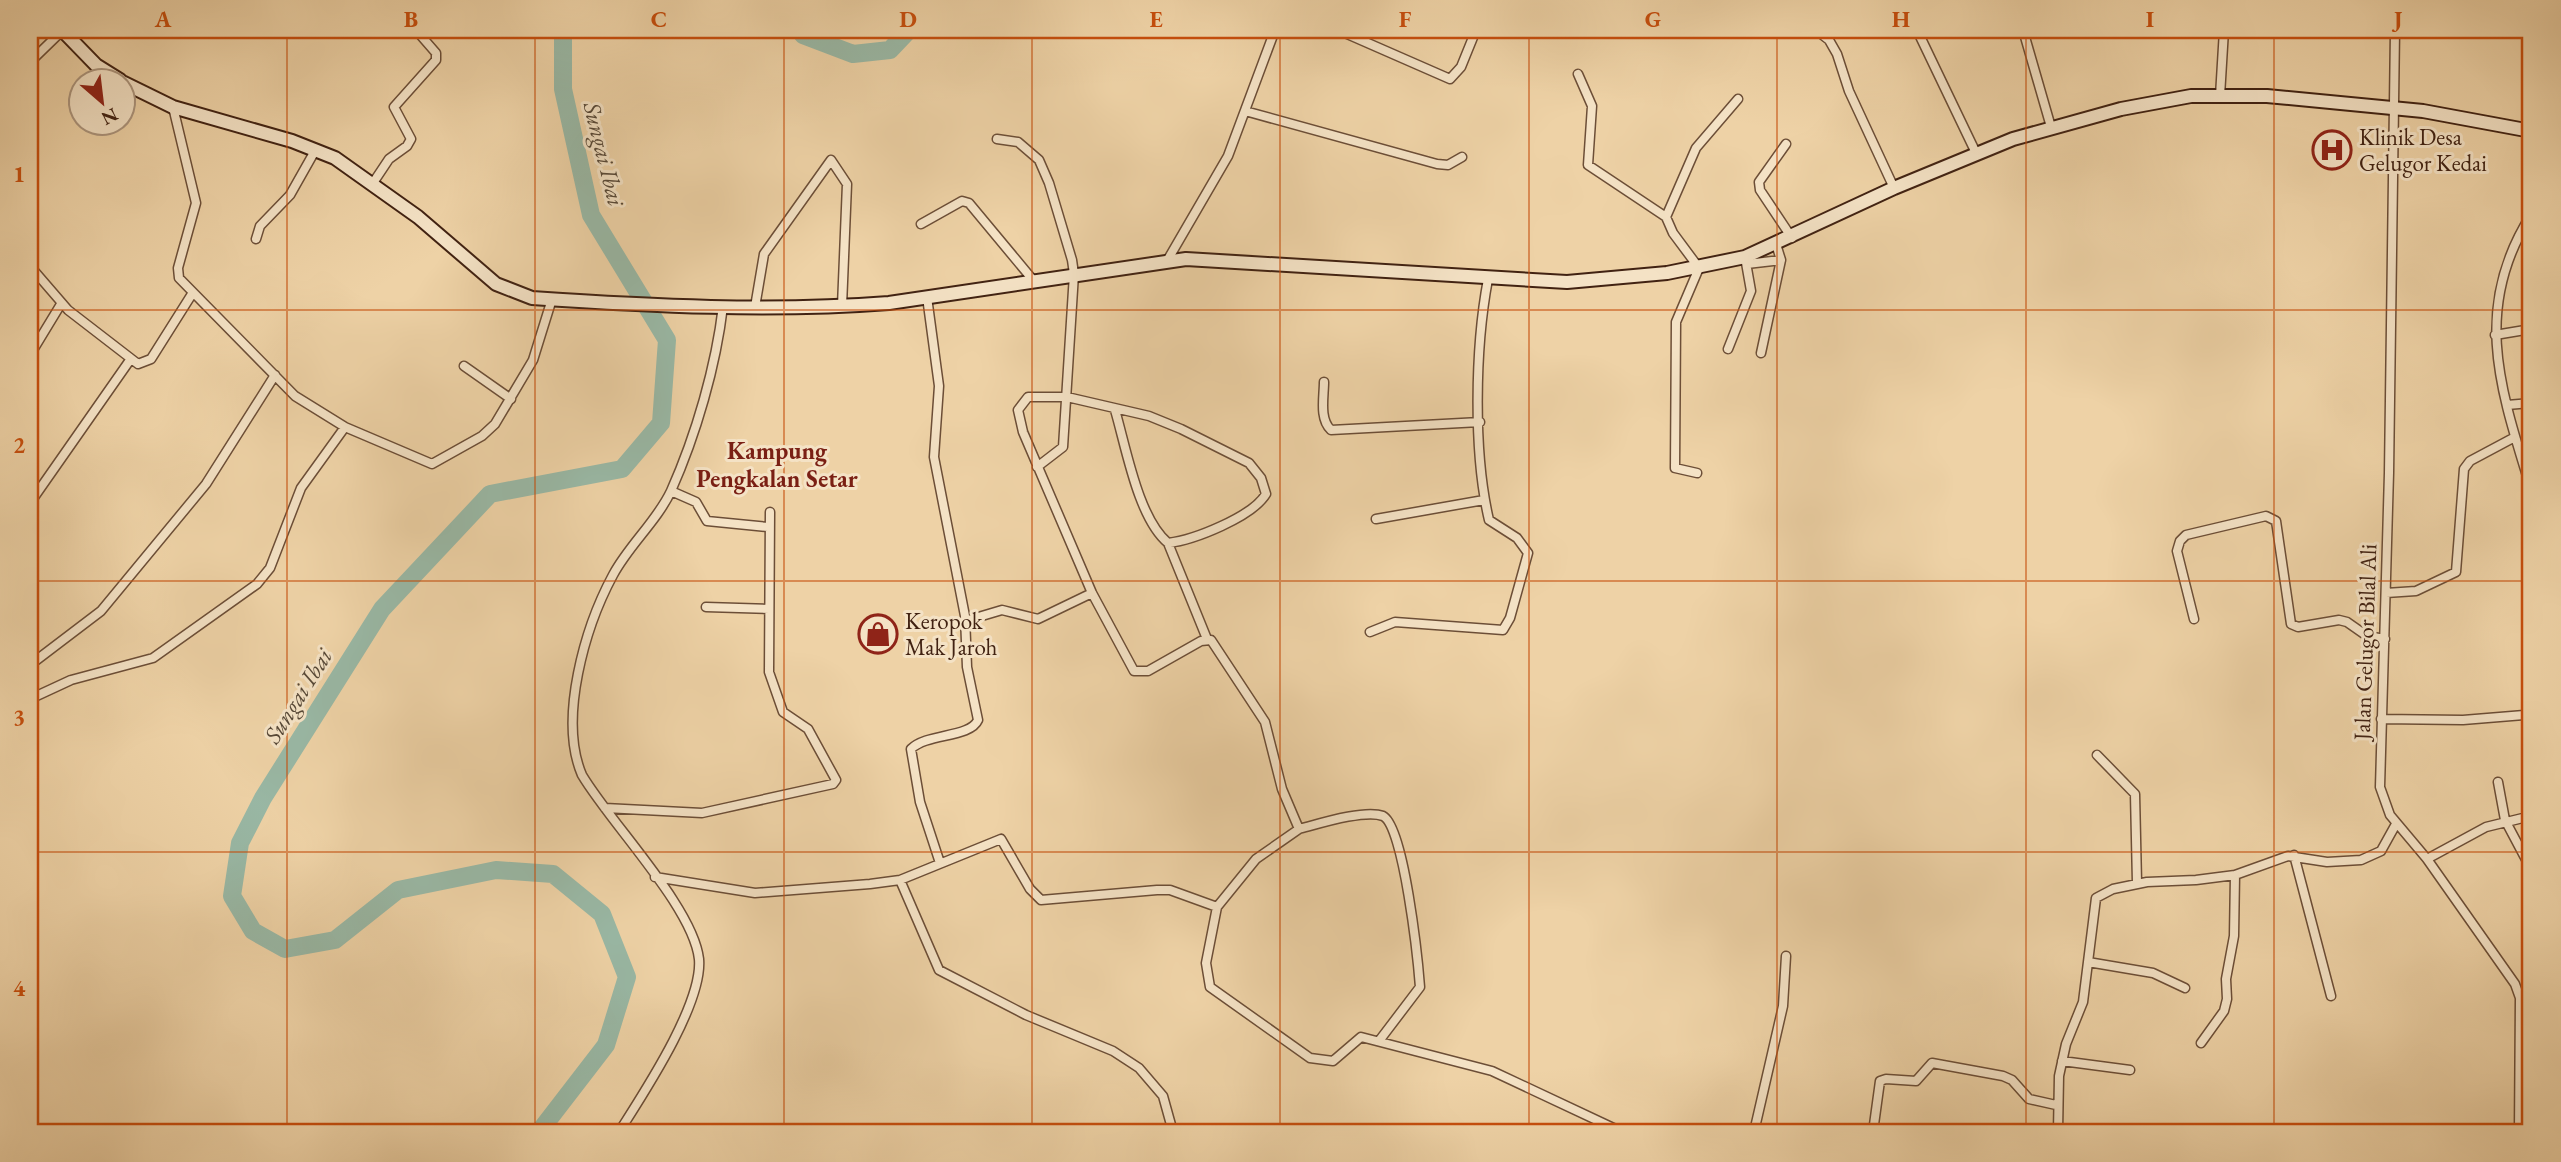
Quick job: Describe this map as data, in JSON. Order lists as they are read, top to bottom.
{
  "streets": {
    "street": ["Jalan Gelugor Bilal Ali"]
  },
  "districts": ["Kampung Pengkalan Setar"],
  "water": ["Sungai Ibai"],
  "places": {
    "hospital": ["Klinik Desa Gelugor Kedai"],
    "shop": ["Keropok Mak Jaroh"]
  },
  "north": "bottom right",
  "grid": {
    "columns": [
      "A",
      "B",
      "C",
      "D",
      "E",
      "F",
      "G",
      "H",
      "I",
      "J"
    ],
    "rows": [
      "1",
      "2",
      "3",
      "4"
    ]
  }
}
